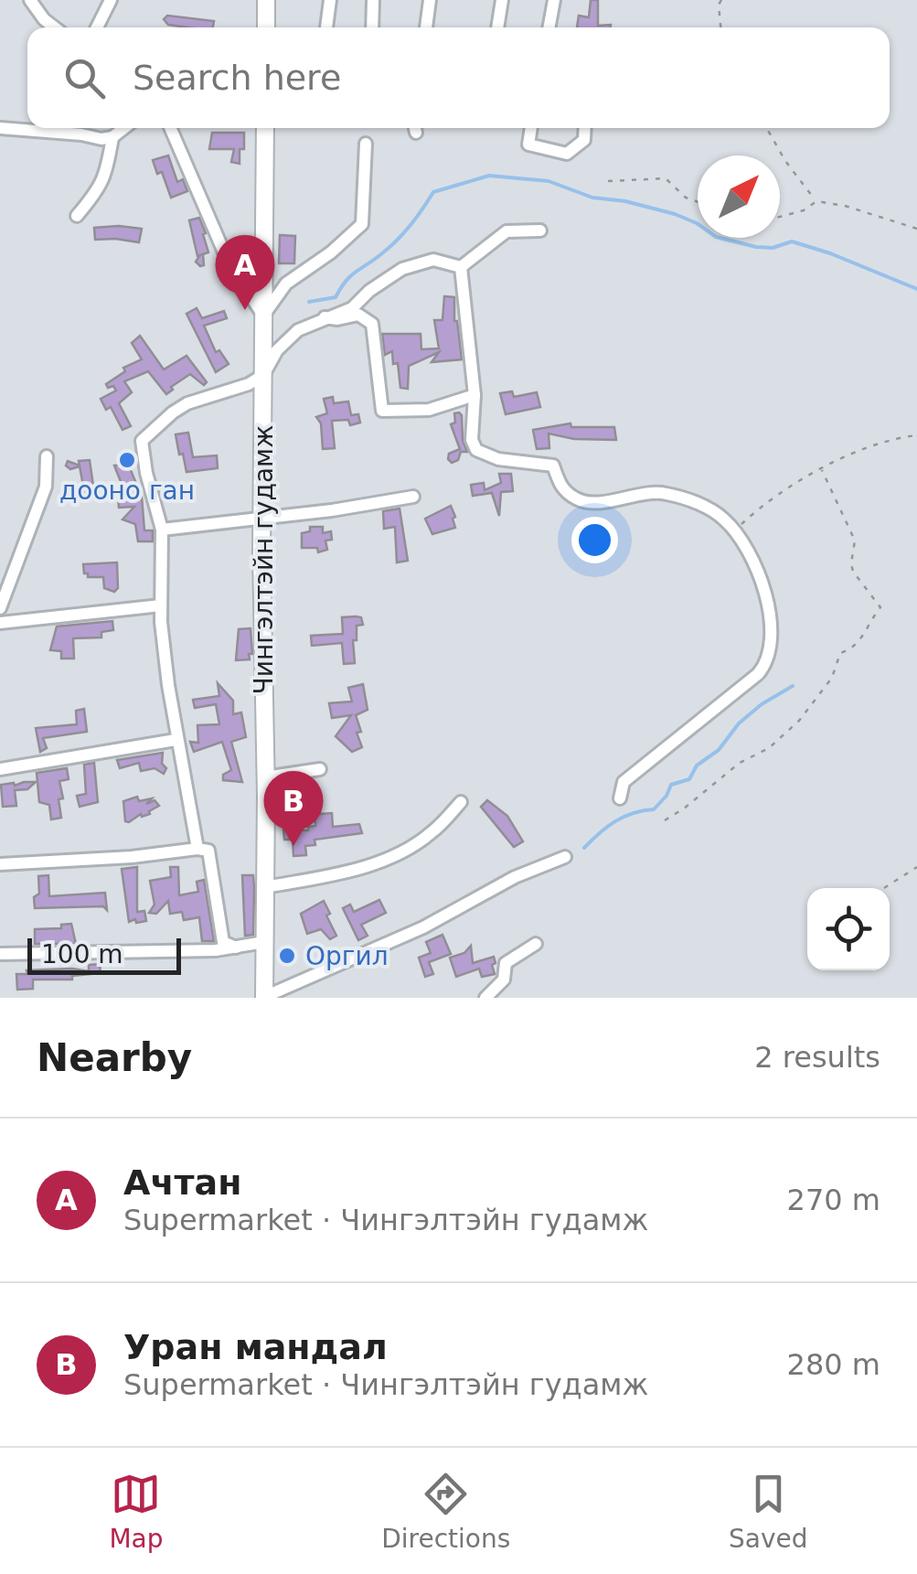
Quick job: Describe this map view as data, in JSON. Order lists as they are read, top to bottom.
{
  "streets": {
    "main road": ["Чингэлтэйн гудамж"]
  },
  "places": ["дооно ган", "Оргил"],
  "scale_bar": "100 m",
  "north": "top right",
  "page": {
    "search": "Search here",
    "pins": ["A", "B"],
    "scale": "100 m",
    "heading": ["Nearby", "2 results"],
    "list": [
      {
        "mark": "A",
        "name": "Ачтан",
        "note": "Supermarket · Чингэлтэйн гудамж",
        "value": "270 m"
      },
      {
        "mark": "B",
        "name": "Уран мандал",
        "note": "Supermarket · Чингэлтэйн гудамж",
        "value": "280 m"
      }
    ],
    "nav": ["Map", "Directions", "Saved"]
  }
}
